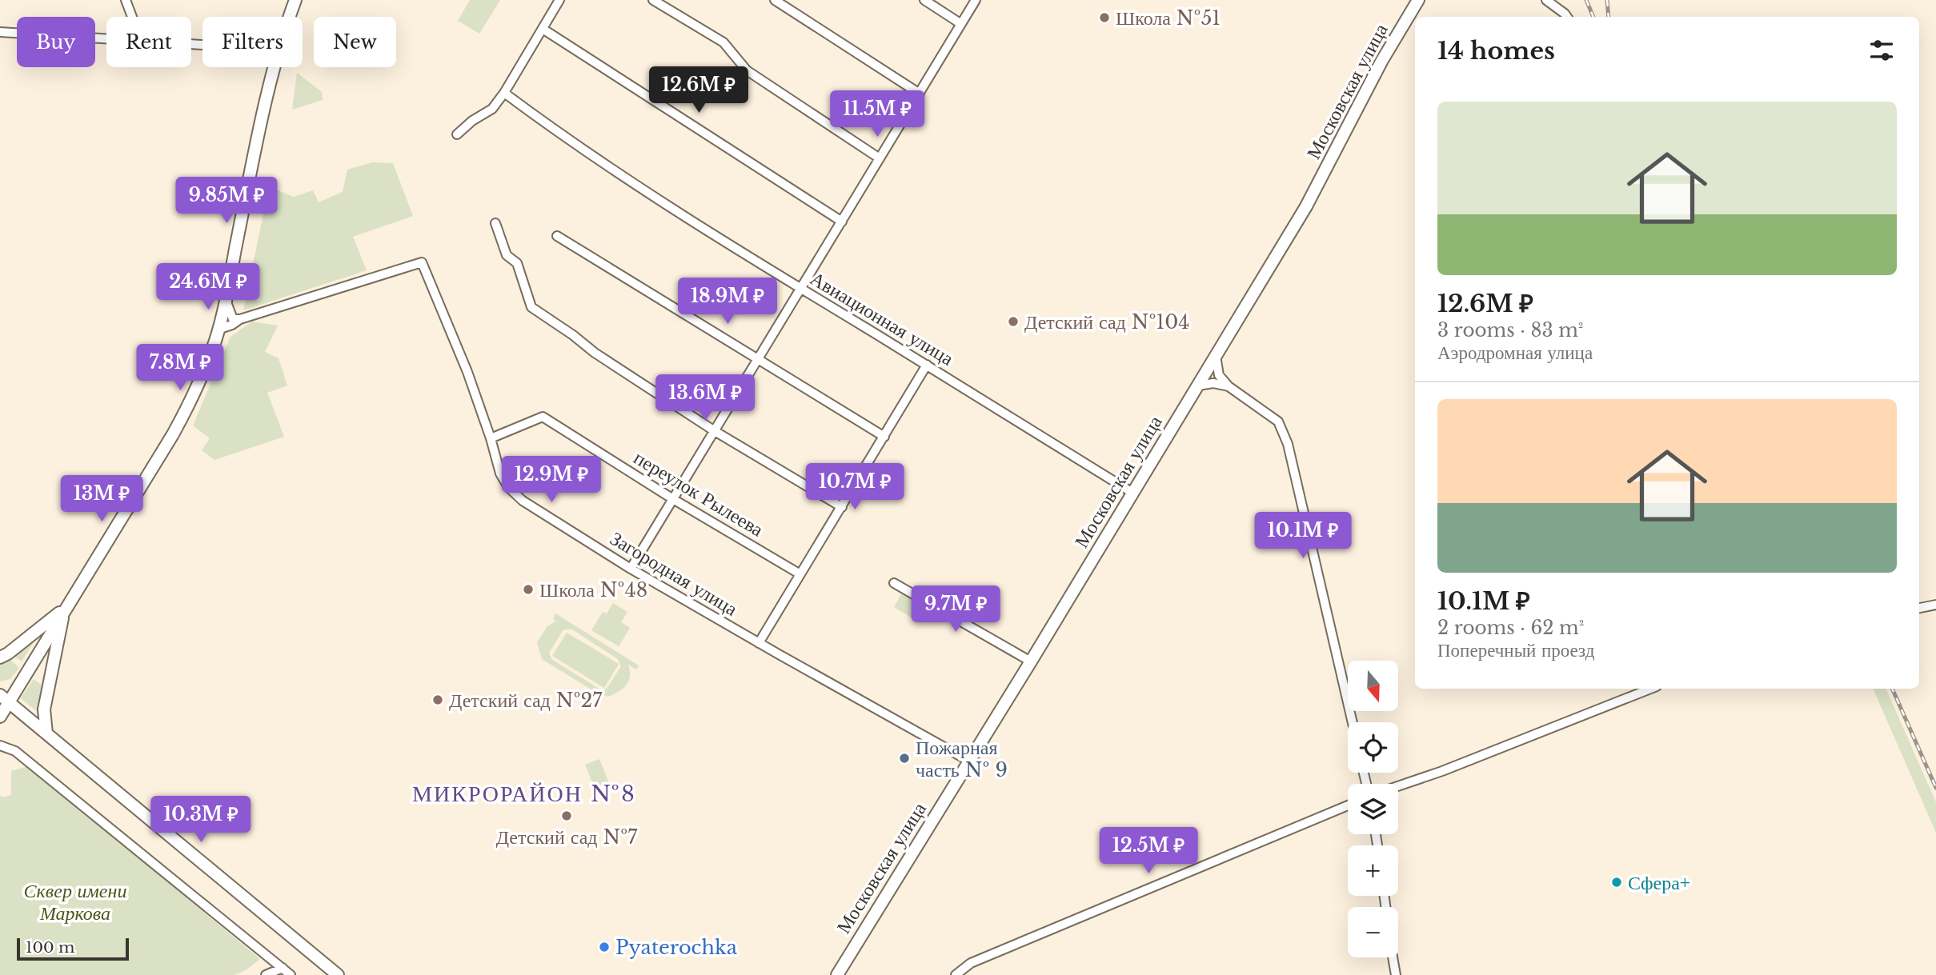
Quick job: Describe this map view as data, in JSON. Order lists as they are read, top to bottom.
{
  "streets": {
    "main road": ["Московская улица"],
    "street": ["Авиационная улица", "переулок Рылеева", "Загородная улица"]
  },
  "crossings": [
    ["Московская улица", "Авиационная улица"],
    ["Московская улица", "Загородная улица"],
    ["переулок Рылеева", "Загородная улица"]
  ],
  "districts": ["МИКРОРАЙОН №8"],
  "parks": ["Сквер имени Маркова"],
  "places": [
    "Школа №51",
    "Детский сад №104",
    "Школа №48",
    "Детский сад №27",
    "Пожарная часть № 9",
    "Детский сад №7",
    "Сфера+",
    "Pyaterochka"
  ],
  "scale_bar": "100 m",
  "north": "bottom",
  "page": {
    "chip": [
      "Buy",
      "Rent",
      "Filters",
      "New"
    ],
    "heading": "14 homes",
    "price": [
      "12.6M ₽",
      "11.5M ₽",
      "9.85M ₽",
      "24.6M ₽",
      "18.9M ₽",
      "7.8M ₽",
      "13.6M ₽",
      "12.9M ₽",
      "10.7M ₽",
      "13M ₽",
      "10.1M ₽",
      "9.7M ₽",
      "10.3M ₽",
      "12.5M ₽"
    ],
    "list": [
      {
        "name": "12.6M ₽",
        "note": "3 rooms · 83 m² · Аэродромная улица"
      },
      {
        "name": "10.1M ₽",
        "note": "2 rooms · 62 m² · Поперечный проезд"
      }
    ],
    "map_buttons": ["+", "−"],
    "scale": "100 m"
  }
}
